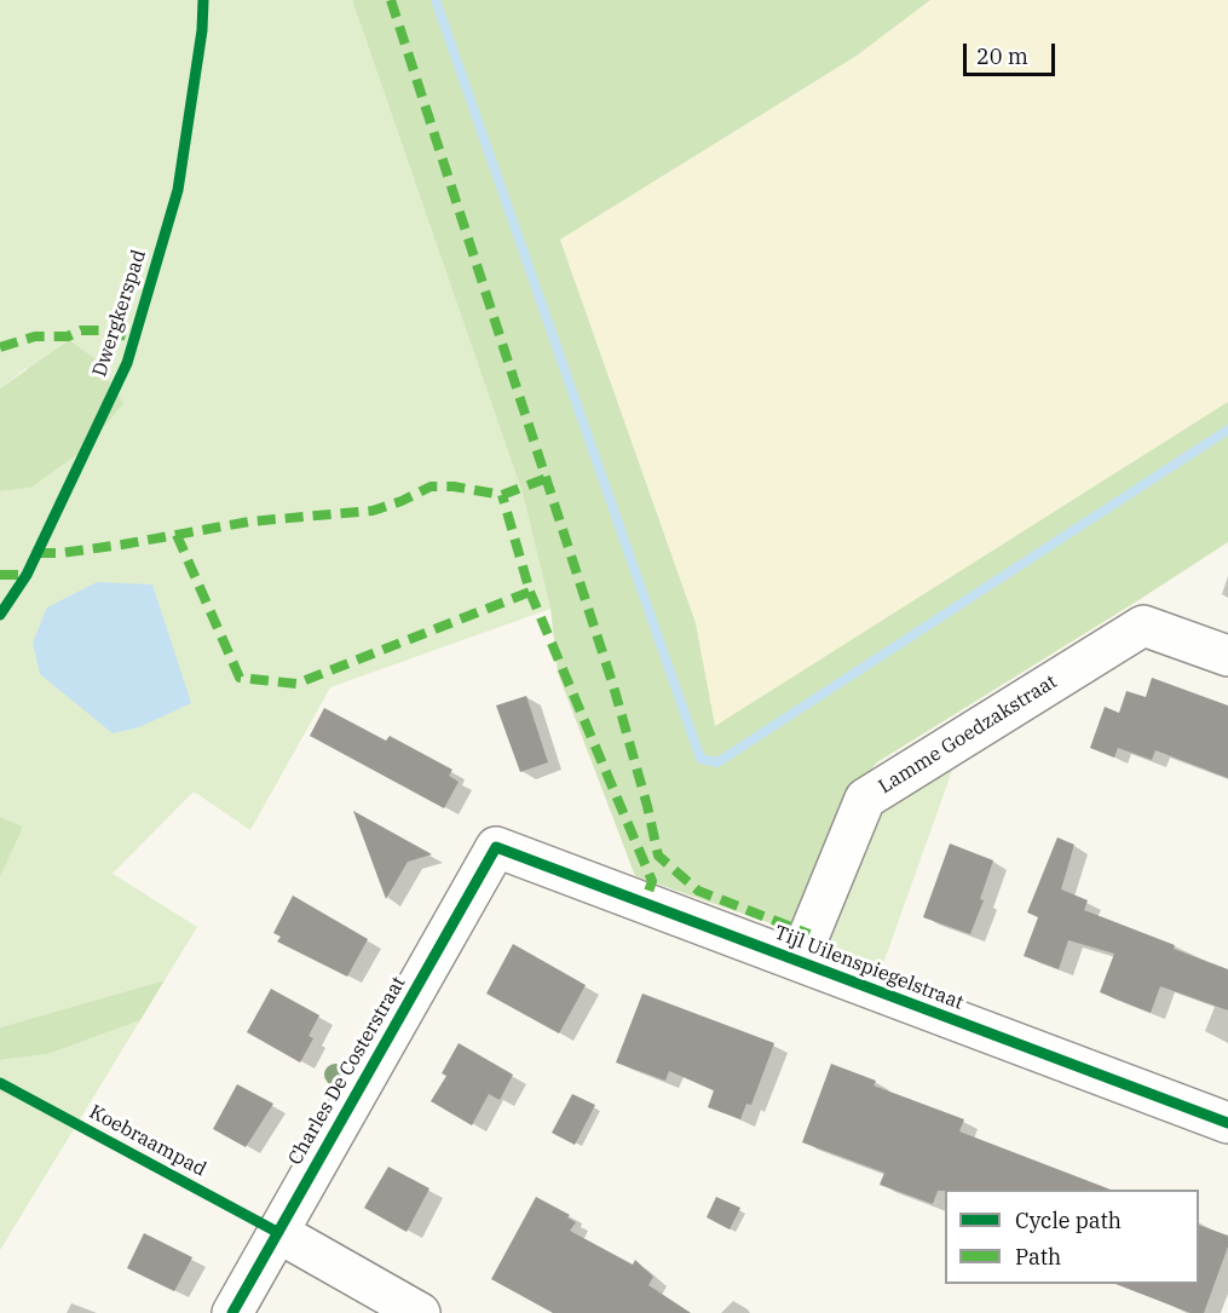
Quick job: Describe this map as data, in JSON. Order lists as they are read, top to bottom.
{
  "streets": {
    "street": ["Lamme Goedzakstraat", "Tijl Uilenspiegelstraat", "Charles De Costerstraat"],
    "cycle path": ["Dwergkerspad", "Koebraampad"]
  },
  "crossings": [
    ["Lamme Goedzakstraat", "Tijl Uilenspiegelstraat"],
    ["Tijl Uilenspiegelstraat", "Charles De Costerstraat"]
  ],
  "legend": ["Cycle path", "Path"],
  "scale_bar": "20 m"
}
